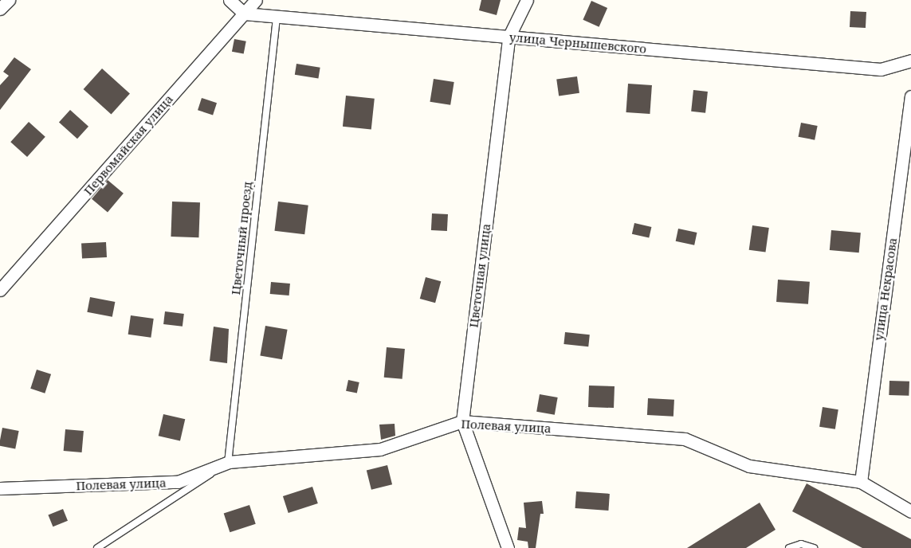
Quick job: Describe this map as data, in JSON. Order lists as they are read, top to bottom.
{
  "streets": {
    "street": [
      "улица Чернышевского",
      "Первомайская улица",
      "Цветочная улица",
      "улица Некрасова",
      "Полевая улица"
    ],
    "lane": ["Цветочный проезд"]
  },
  "crossings": [
    ["улица Чернышевского", "Первомайская улица"],
    ["улица Чернышевского", "Цветочный проезд"],
    ["улица Чернышевского", "Цветочная улица"],
    ["Цветочный проезд", "Полевая улица"],
    ["Цветочная улица", "Полевая улица"],
    ["улица Некрасова", "Полевая улица"]
  ]
}
